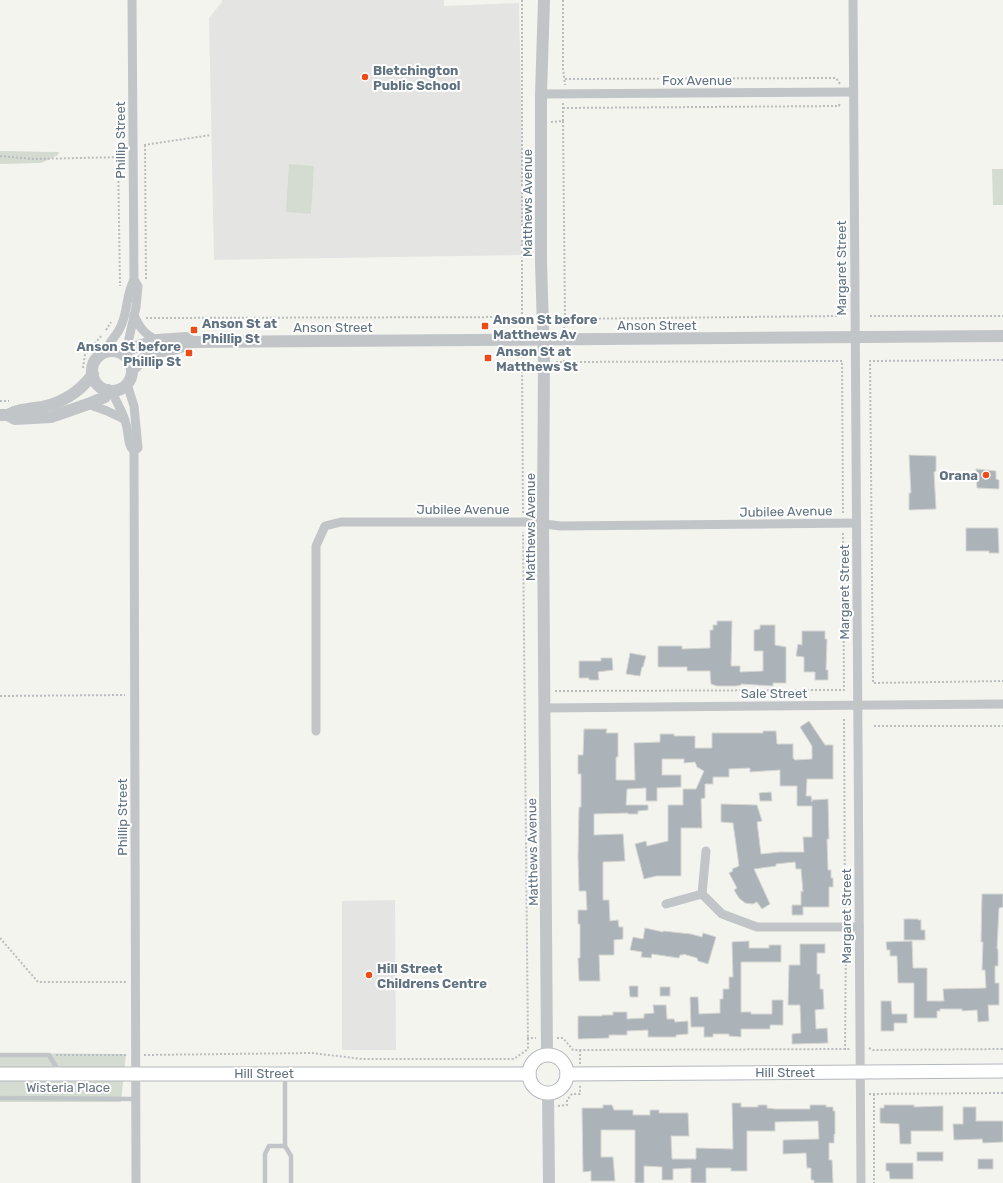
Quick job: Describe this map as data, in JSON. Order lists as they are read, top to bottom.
{
  "streets": {
    "main road": ["Hill Street"],
    "street": [
      "Fox Avenue",
      "Phillip Street",
      "Matthews Avenue",
      "Margaret Street",
      "Anson Street",
      "Jubilee Avenue",
      "Sale Street"
    ],
    "lane": ["Wisteria Place"]
  },
  "crossings": [
    ["Fox Avenue", "Matthews Avenue"],
    ["Fox Avenue", "Margaret Street"],
    ["Phillip Street", "Anson Street"],
    ["Phillip Street", "Hill Street"],
    ["Phillip Street", "Wisteria Place"],
    ["Matthews Avenue", "Anson Street"],
    ["Matthews Avenue", "Jubilee Avenue"],
    ["Matthews Avenue", "Sale Street"],
    ["Matthews Avenue", "Hill Street"],
    ["Margaret Street", "Anson Street"],
    ["Margaret Street", "Jubilee Avenue"],
    ["Margaret Street", "Sale Street"],
    ["Margaret Street", "Hill Street"]
  ],
  "places": {
    "other": ["Bletchington Public School", "Orana", "Hill Street Childrens Centre"],
    "transit": [
      "Anson St before Matthews Av",
      "Anson St at Phillip St",
      "Anson St before Phillip St",
      "Anson St at Matthews St"
    ]
  }
}
